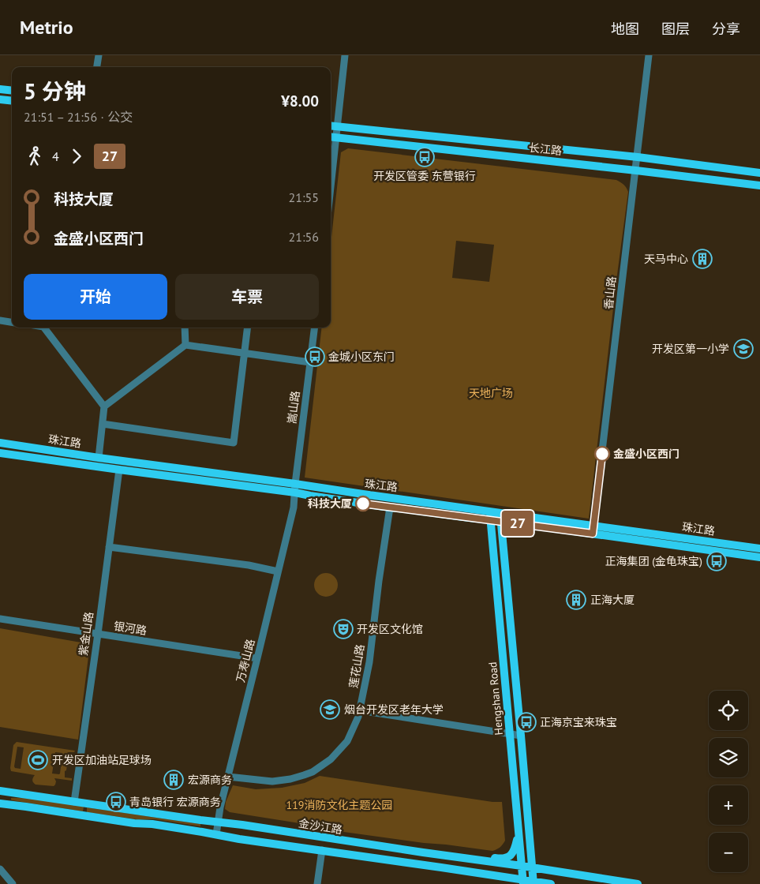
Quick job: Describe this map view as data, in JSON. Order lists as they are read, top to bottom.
{
  "streets": {
    "main road": [
      "长江路",
      "珠江路",
      "Hengshan Road",
      "金沙江路"
    ],
    "street": [
      "香山路",
      "嵩山路",
      "银河路",
      "紫金山路",
      "万寿山路",
      "莲花山路"
    ]
  },
  "crossings": [
    ["长江路", "香山路"],
    ["香山路", "珠江路"],
    ["嵩山路", "珠江路"],
    ["嵩山路", "万寿山路"],
    ["珠江路", "万寿山路"],
    ["珠江路", "Hengshan Road"],
    ["银河路", "紫金山路"],
    ["银河路", "万寿山路"],
    ["紫金山路", "金沙江路"],
    ["万寿山路", "莲花山路"],
    ["万寿山路", "金沙江路"],
    ["Hengshan Road", "金沙江路"]
  ],
  "parks": ["天地广场", "119消防文化主题公园"],
  "places": {
    "bus stop": [
      "开发区管委 东营银行",
      "金城小区东门",
      "正海集团 (金龟珠宝)",
      "正海京宝来珠宝",
      "青岛银行 宏源商务"
    ],
    "building": ["天马中心", "正海大厦", "宏源商务"],
    "school or university": ["开发区第一小学", "烟台开发区老年大学"],
    "other": ["金盛小区西门", "科技大厦"],
    "theatre": ["开发区文化馆"],
    "sports": ["开发区加油站足球场"]
  },
  "lines": ["bus line 27"],
  "page": {
    "header": "Metrio",
    "nav": ["地图", "图层", "分享"],
    "on_map": "27",
    "heading": ["5 分钟", "21:51 – 21:56 · 公交", "¥8.00"],
    "legs": ["4", "27"],
    "list": [
      {
        "name": "科技大厦",
        "value": "21:55"
      },
      {
        "name": "金盛小区西门",
        "value": "21:56"
      }
    ],
    "buttons": ["开始", "车票"],
    "map_buttons": ["+", "−"]
  }
}
